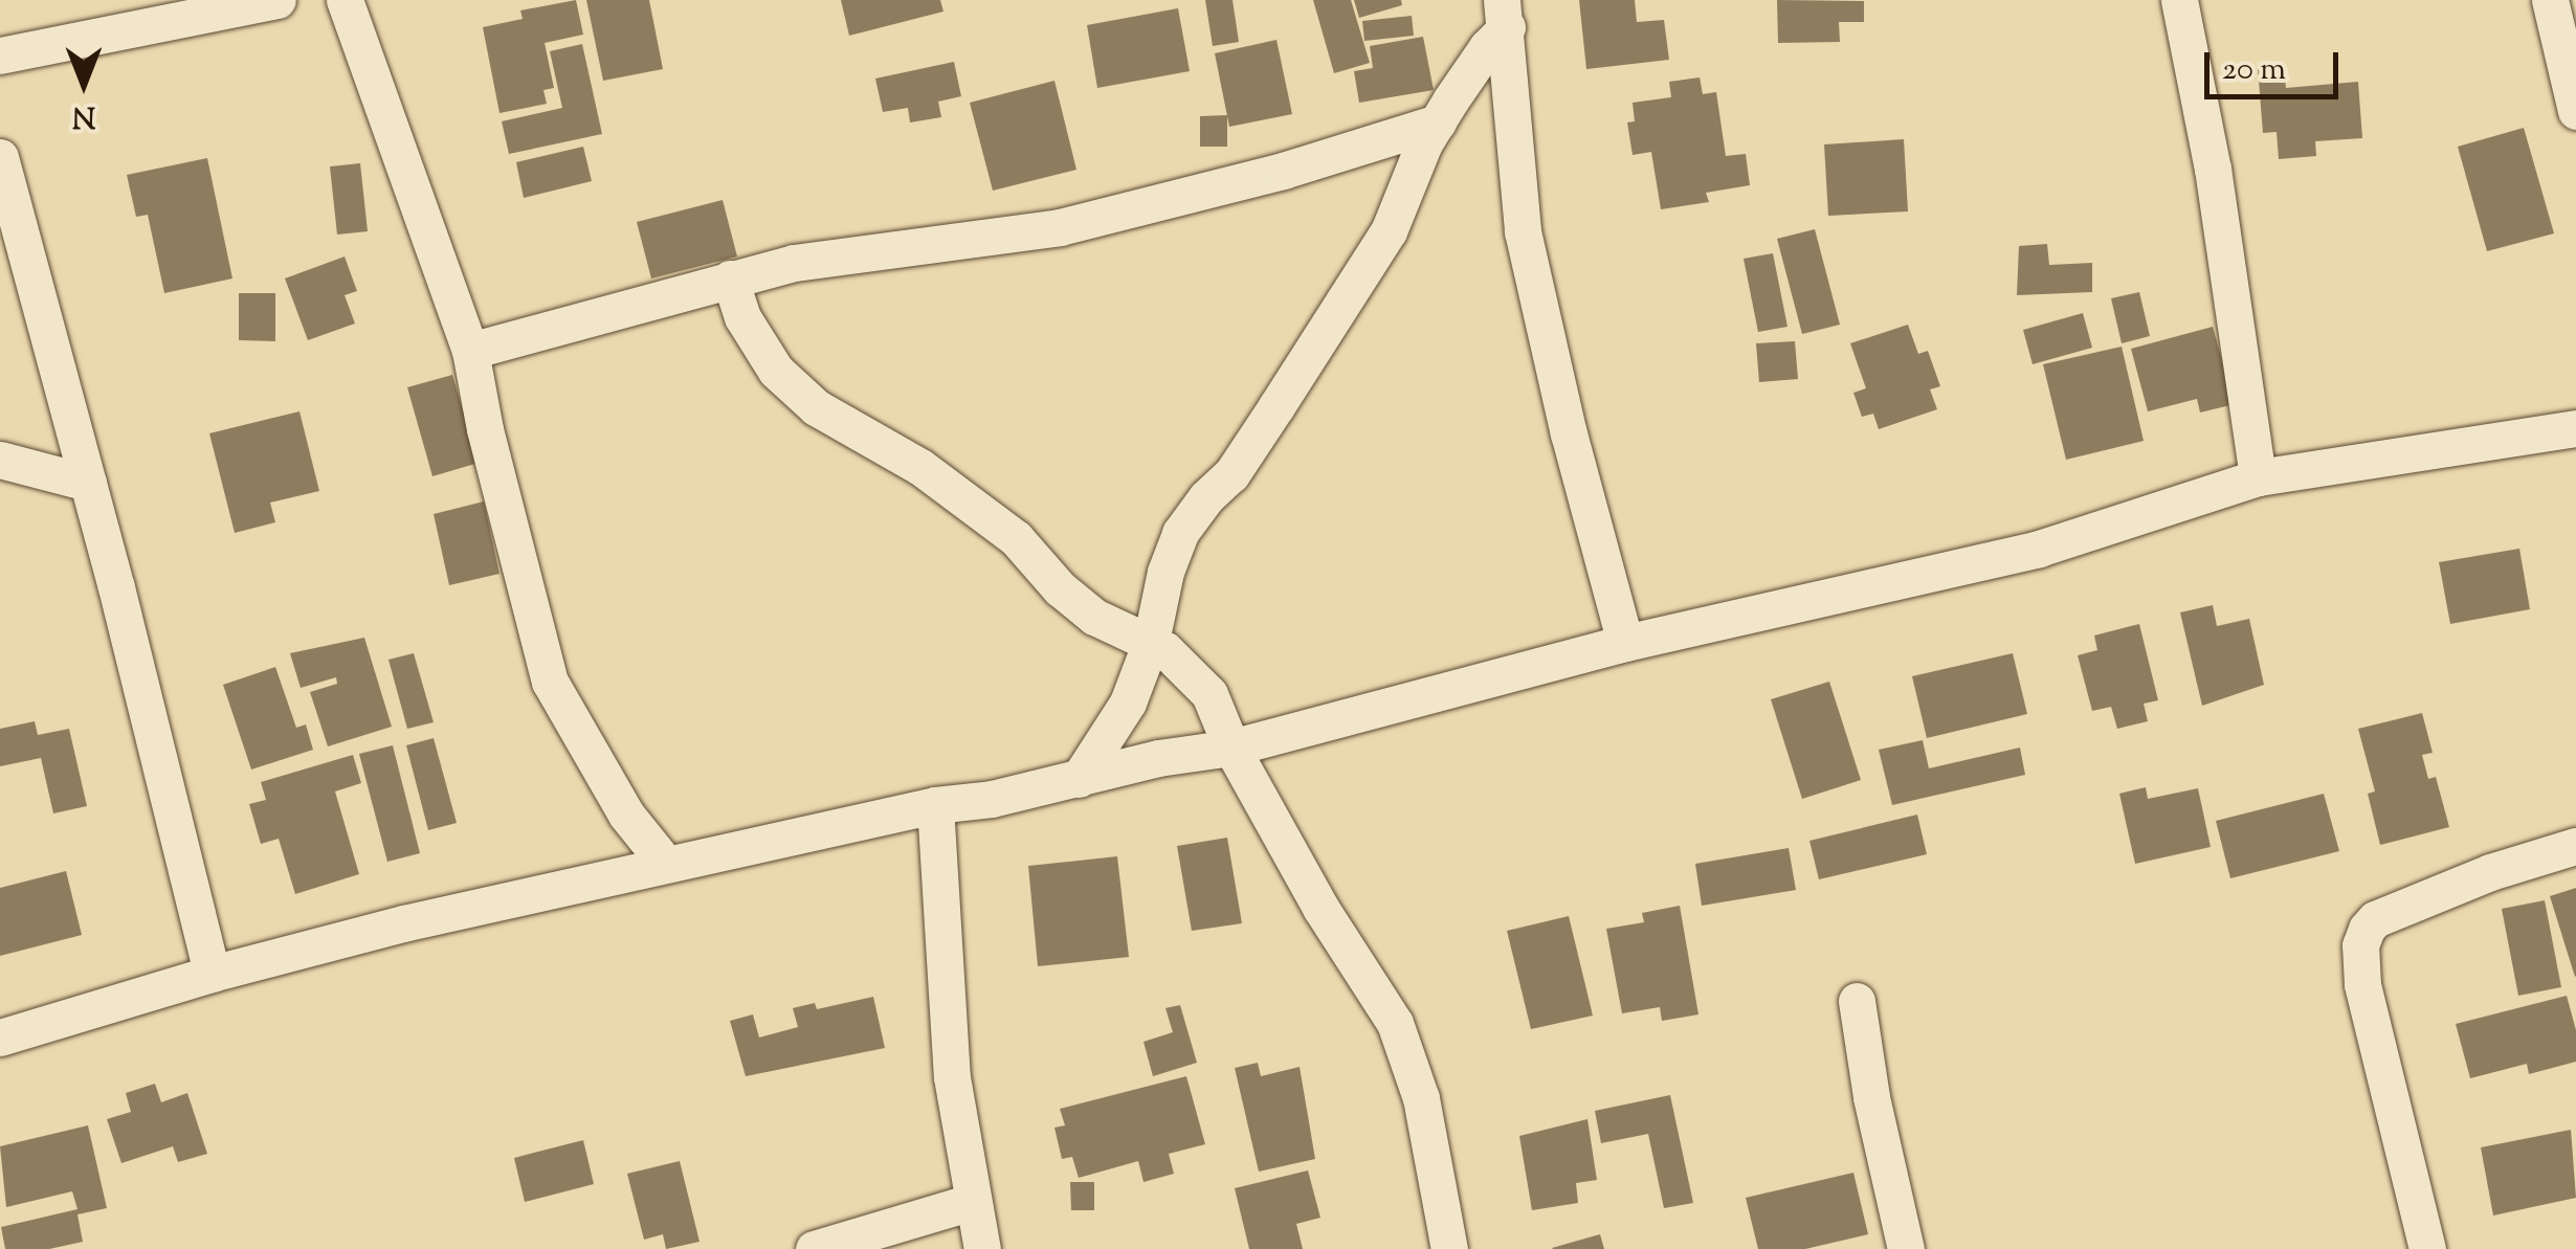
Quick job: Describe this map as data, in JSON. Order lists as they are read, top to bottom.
{
  "scale_bar": "20 m",
  "north": "bottom"
}
